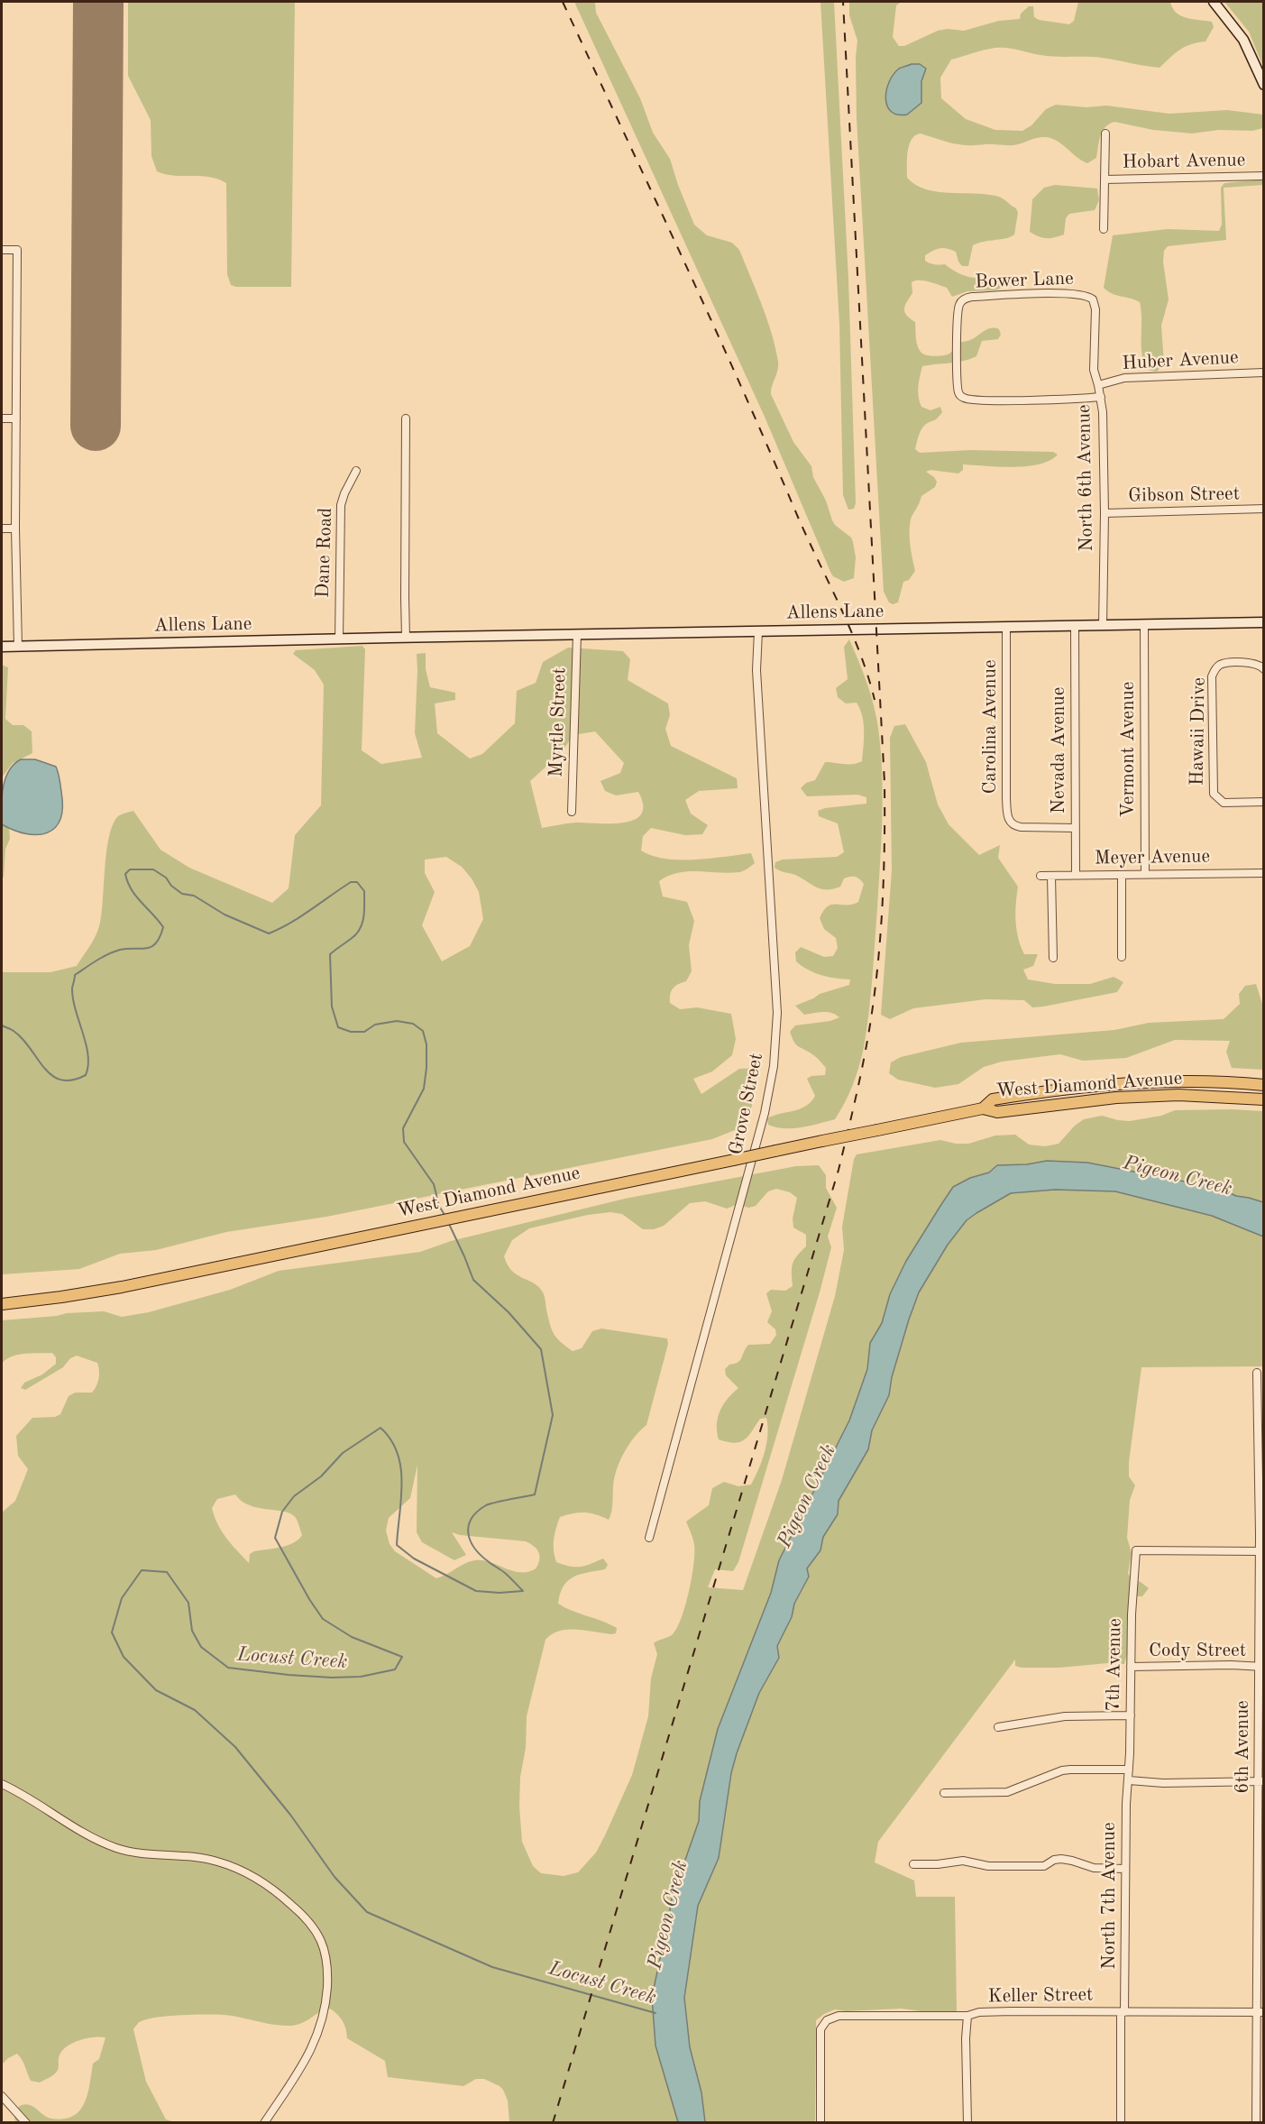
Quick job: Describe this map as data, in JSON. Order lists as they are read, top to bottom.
{
  "streets": {
    "main road": ["West Diamond Avenue"],
    "street": [
      "Hobart Avenue",
      "Bower Lane",
      "Huber Avenue",
      "North 6th Avenue",
      "Gibson Street",
      "Dane Road",
      "Allens Lane",
      "Myrtle Street",
      "Carolina Avenue",
      "Hawaii Drive",
      "Vermont Avenue",
      "Nevada Avenue",
      "Meyer Avenue",
      "Grove Street",
      "Cody Street",
      "7th Avenue",
      "6th Avenue",
      "North 7th Avenue",
      "Keller Street"
    ]
  },
  "crossings": [
    ["Bower Lane", "North 6th Avenue"],
    ["Huber Avenue", "North 6th Avenue"],
    ["North 6th Avenue", "Gibson Street"],
    ["North 6th Avenue", "Allens Lane"],
    ["Dane Road", "Allens Lane"],
    ["Allens Lane", "Myrtle Street"],
    ["Allens Lane", "Carolina Avenue"],
    ["Allens Lane", "Vermont Avenue"],
    ["Allens Lane", "Nevada Avenue"],
    ["Allens Lane", "Grove Street"],
    ["Carolina Avenue", "Nevada Avenue"],
    ["Vermont Avenue", "Meyer Avenue"],
    ["Nevada Avenue", "Meyer Avenue"],
    ["Cody Street", "7th Avenue"],
    ["Cody Street", "6th Avenue"],
    ["7th Avenue", "6th Avenue"],
    ["7th Avenue", "North 7th Avenue"],
    ["6th Avenue", "Keller Street"],
    ["North 7th Avenue", "Keller Street"]
  ],
  "water": ["Pigeon Creek", "Locust Creek"]
}
